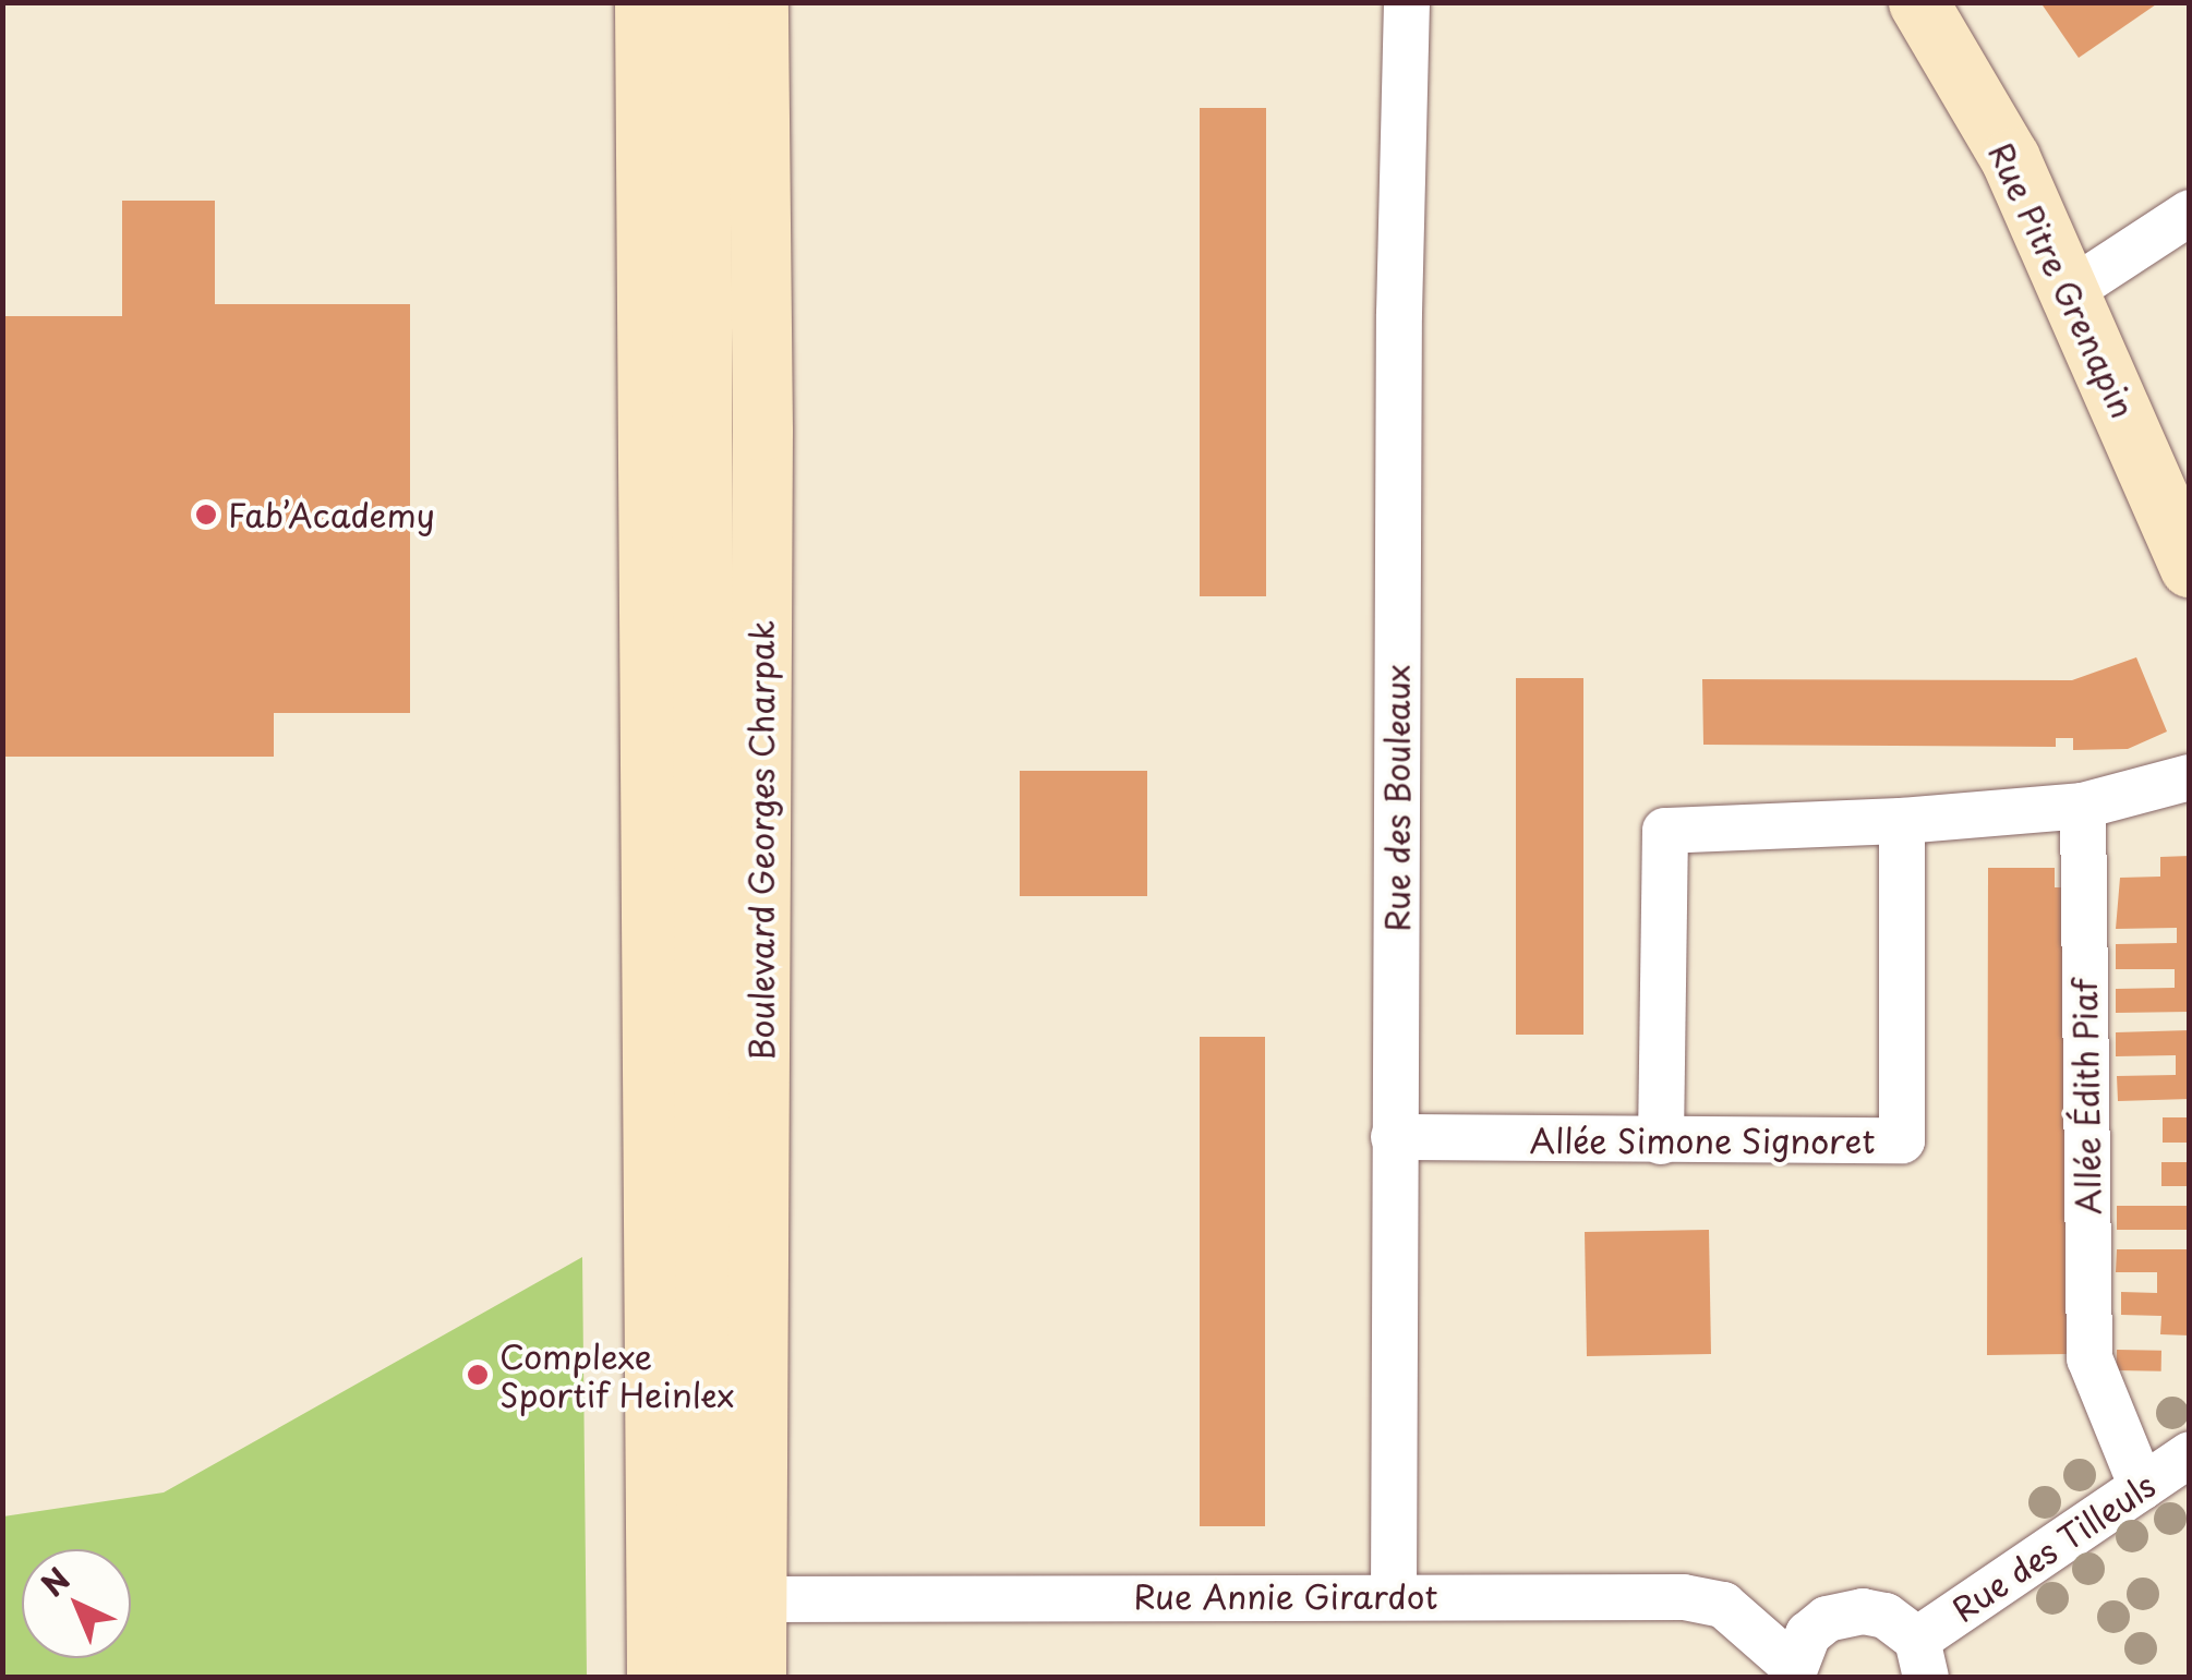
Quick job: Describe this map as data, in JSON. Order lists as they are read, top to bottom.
{
  "streets": {
    "main road": ["Rue Pitre Grenapin", "Boulevard Georges Charpak"],
    "street": [
      "Rue des Bouleaux",
      "Allée Édith Piaf",
      "Allée Simone Signoret",
      "Rue des Tilleuls",
      "Rue Annie Girardot"
    ]
  },
  "crossings": [
    ["Rue des Bouleaux", "Allée Simone Signoret"],
    ["Rue des Bouleaux", "Rue Annie Girardot"],
    ["Boulevard Georges Charpak", "Rue Annie Girardot"],
    ["Allée Édith Piaf", "Rue des Tilleuls"]
  ],
  "places": ["Fab’Academy", "Complexe Sportif Heinlex"],
  "north": "top left"
}
